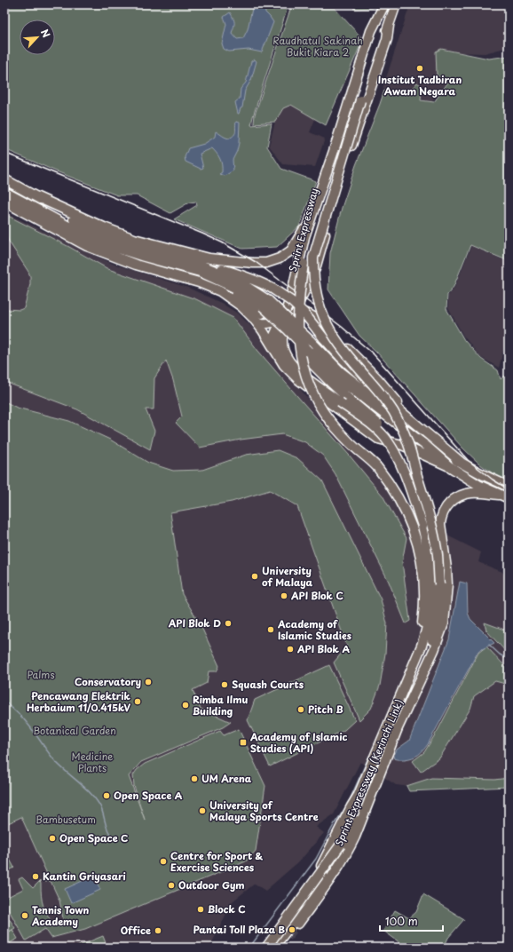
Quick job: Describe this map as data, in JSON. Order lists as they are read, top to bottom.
{
  "streets": {
    "highway": ["Sprint Expressway", "Sprint Expressway (Kerinchi Link)"]
  },
  "crossings": [
    ["Sprint Expressway", "Sprint Expressway (Kerinchi Link)"]
  ],
  "parks": [
    "Raudhatul Sakinah Bukit Kiara 2",
    "Palms",
    "Botanical Garden",
    "Medicine Plants",
    "Bambusetum"
  ],
  "places": {
    "other": [
      "Institut Tadbiran Awam Negara",
      "University of Malaya",
      "API Blok C",
      "API Blok D",
      "Academy of Islamic Studies",
      "API Blok A",
      "Conservatory",
      "Squash Courts",
      "Pencawang Elektrik Herbaium 11/0.415kV",
      "Rimba Ilmu Building",
      "Pitch B",
      "UM Arena",
      "Open Space A",
      "University of Malaya Sports Centre",
      "Open Space C",
      "Centre for Sport & Exercise Sciences",
      "Kantin Griyasari",
      "Outdoor Gym",
      "Block C",
      "Tennis Town Academy",
      "Pantai Toll Plaza B",
      "Office"
    ],
    "transit": ["Academy of Islamic Studies (API)"]
  },
  "scale_bar": "100 m",
  "north": "top right"
}
